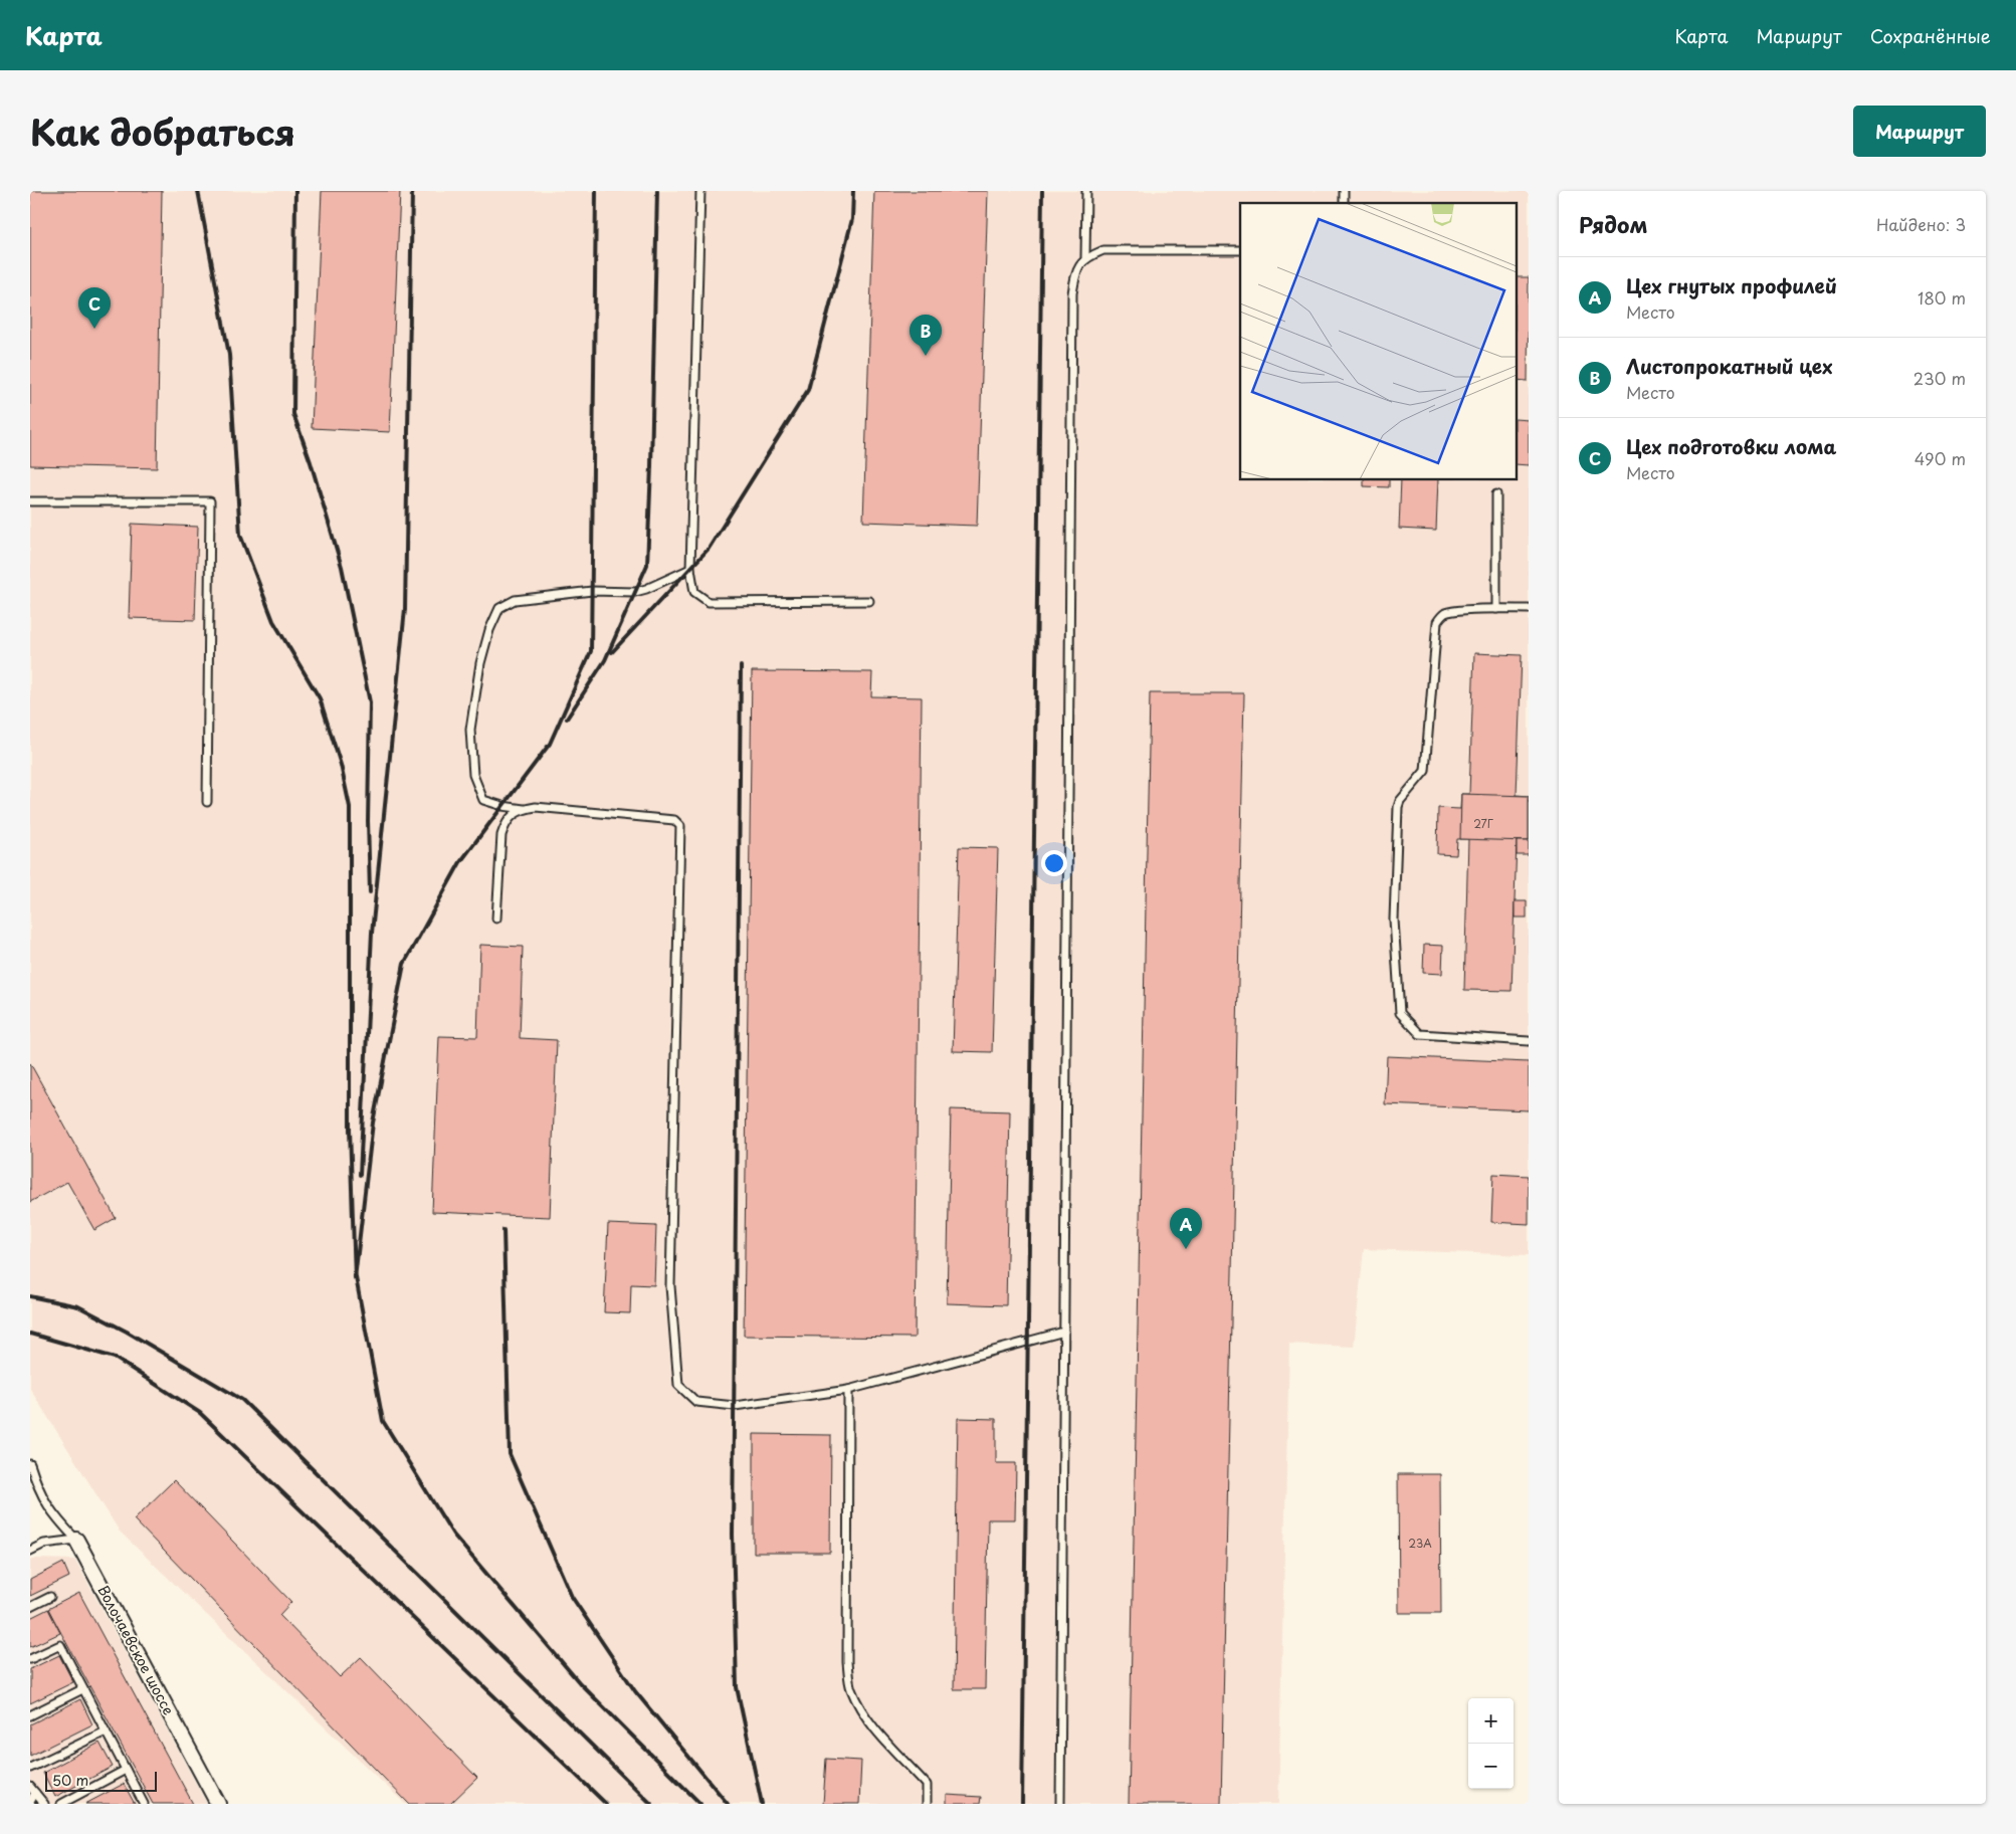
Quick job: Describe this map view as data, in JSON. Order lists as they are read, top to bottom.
{
  "streets": {
    "street": ["Волочаевское шоссе"]
  },
  "house_numbers": ["27Г", "23А"],
  "scale_bar": "50 m",
  "page": {
    "header": "Карта",
    "nav": ["Карта", "Маршрут", "Сохранённые"],
    "title": "Как добраться",
    "buttons": "Маршрут",
    "heading": ["Рядом", "Найдено: 3"],
    "list": [
      {
        "mark": "A",
        "name": "Цех гнутых профилей",
        "note": "Место",
        "value": "180 m"
      },
      {
        "mark": "B",
        "name": "Листопрокатный цех",
        "note": "Место",
        "value": "230 m"
      },
      {
        "mark": "C",
        "name": "Цех подготовки лома",
        "note": "Место",
        "value": "490 m"
      }
    ],
    "pins": ["C", "B", "A"],
    "map_buttons": ["+", "−"],
    "scale": "50 m"
  }
}
